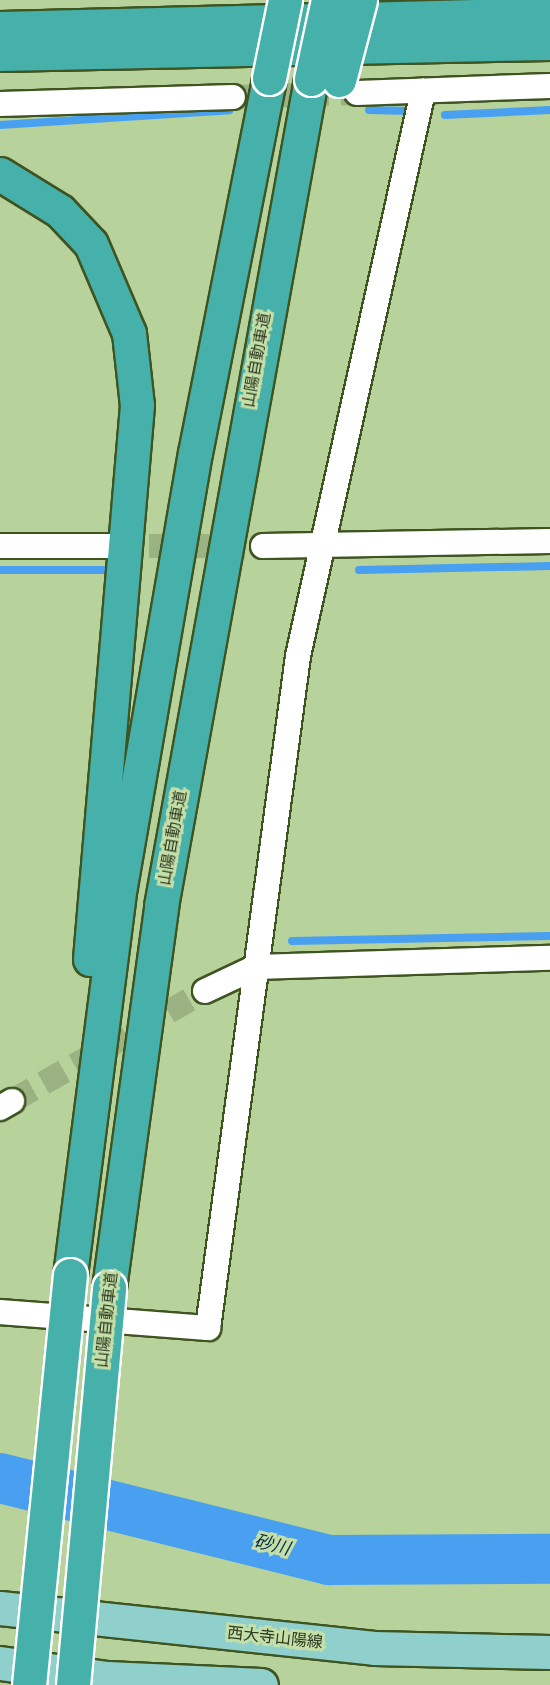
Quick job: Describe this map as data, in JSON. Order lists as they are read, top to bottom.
{
  "streets": {
    "highway": ["山陽自動車道"],
    "main road": ["西大寺山陽線"]
  },
  "water": ["砂川"]
}
